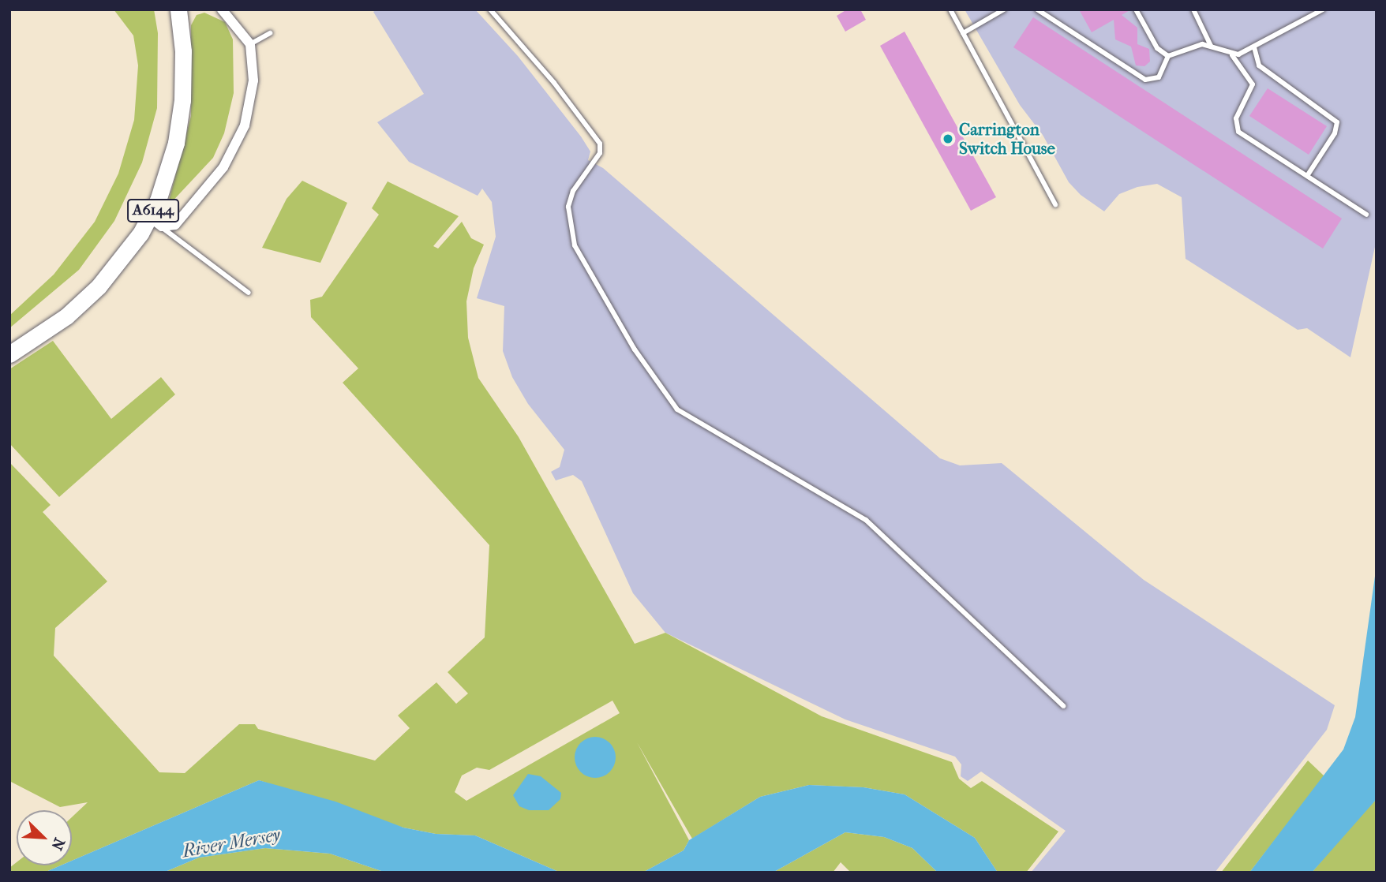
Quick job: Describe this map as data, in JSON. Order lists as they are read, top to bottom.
{
  "streets": {
    "main road": ["A6144"]
  },
  "water": ["River Mersey"],
  "places": ["Carrington Switch House"],
  "north": "bottom right"
}
